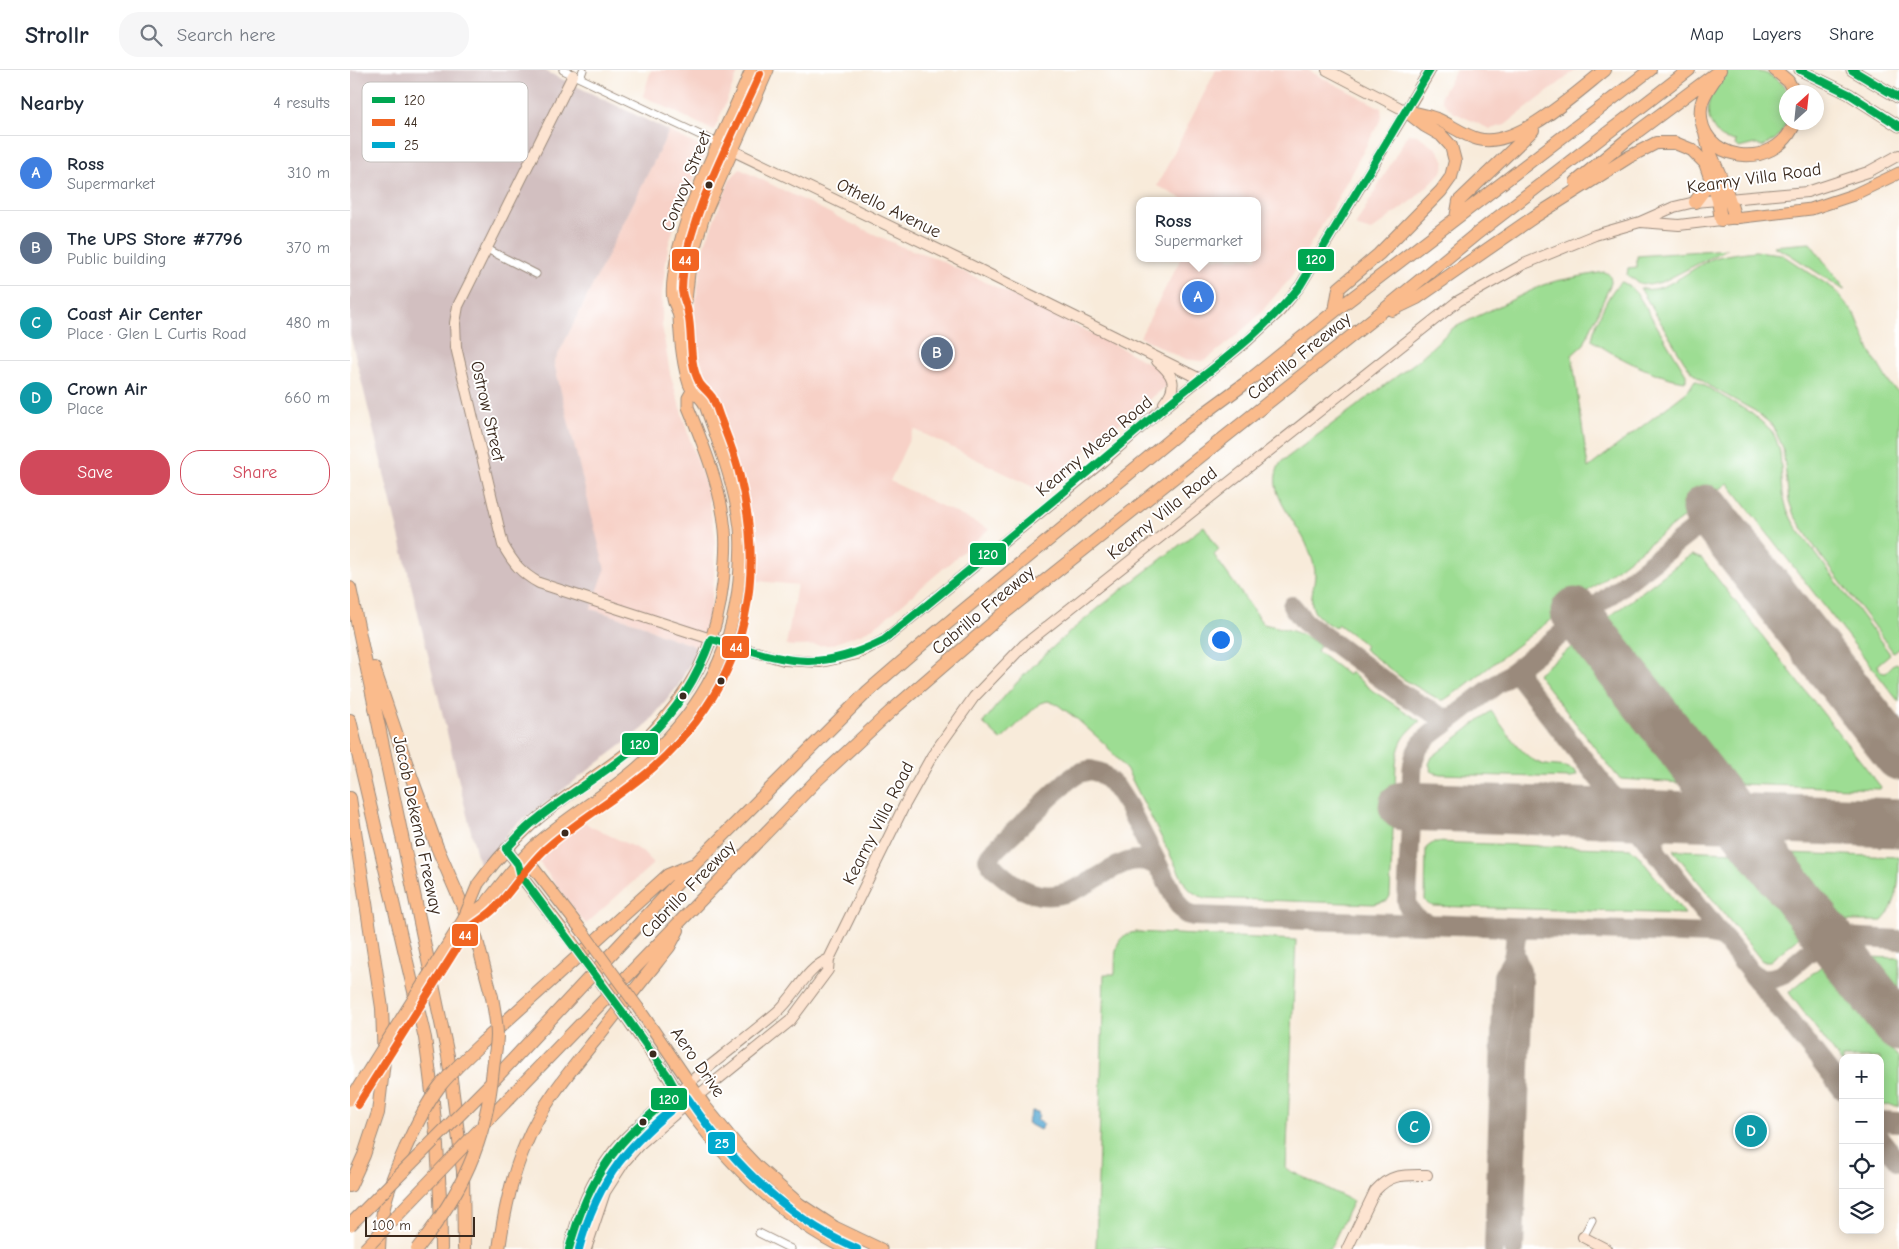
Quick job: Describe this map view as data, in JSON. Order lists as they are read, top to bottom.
{
  "streets": {
    "highway": ["Cabrillo Freeway", "Jacob Dekema Freeway"],
    "main road": [
      "Kearny Villa Road",
      "Convoy Street",
      "Othello Avenue",
      "Ostrow Street",
      "Kearny Mesa Road",
      "Aero Drive"
    ]
  },
  "crossings": [
    ["Kearny Villa Road", "Aero Drive"],
    ["Convoy Street", "Othello Avenue"],
    ["Convoy Street", "Ostrow Street"],
    ["Convoy Street", "Kearny Mesa Road"],
    ["Convoy Street", "Aero Drive"],
    ["Othello Avenue", "Ostrow Street"],
    ["Othello Avenue", "Kearny Mesa Road"],
    ["Ostrow Street", "Kearny Mesa Road"]
  ],
  "lines": ["transit line 120", "transit line 44", "transit line 25"],
  "legend": ["120", "44", "25"],
  "scale_bar": "100 m",
  "north": "top right",
  "page": {
    "header": "Strollr",
    "search": "Search here",
    "nav": ["Map", "Layers", "Share"],
    "heading": ["Nearby", "4 results"],
    "list": [
      {
        "mark": "A",
        "name": "Ross",
        "note": "Supermarket",
        "value": "310 m"
      },
      {
        "mark": "B",
        "name": "The UPS Store #7796",
        "note": "Public building",
        "value": "370 m"
      },
      {
        "mark": "C",
        "name": "Coast Air Center",
        "note": "Place · Glen L Curtis Road",
        "value": "480 m"
      },
      {
        "mark": "D",
        "name": "Crown Air",
        "note": "Place",
        "value": "660 m"
      }
    ],
    "popup": ["Ross", "Supermarket"],
    "pins": [
      "A",
      "B",
      "C",
      "D"
    ],
    "buttons": ["Save", "Share"],
    "map_buttons": ["+", "−"],
    "scale": "100 m"
  }
}
